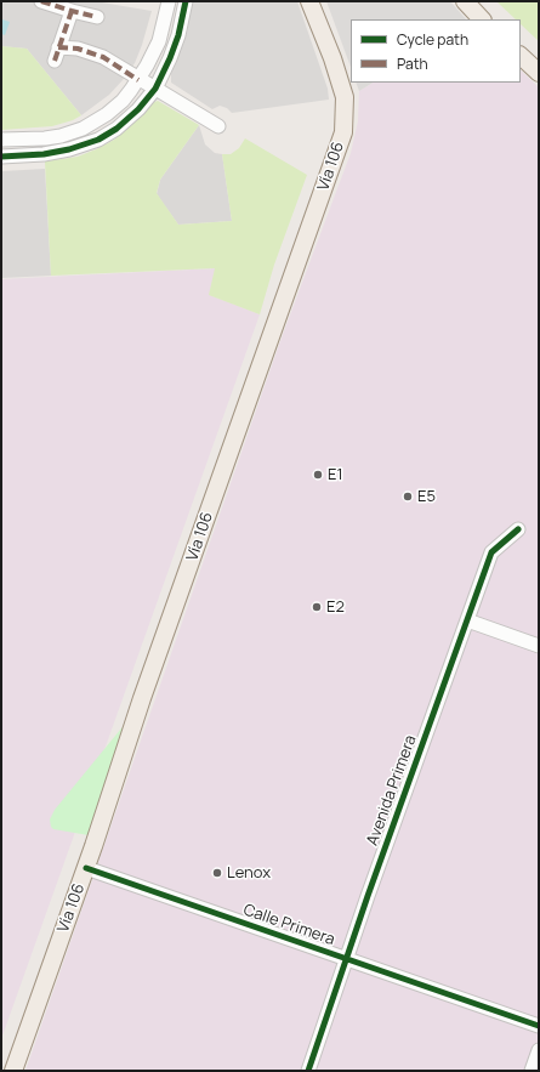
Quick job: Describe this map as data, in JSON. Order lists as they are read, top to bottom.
{
  "streets": {
    "main road": ["Vía 106"],
    "street": ["Avenida Primera", "Calle Primera"]
  },
  "crossings": [
    ["Vía 106", "Calle Primera"],
    ["Avenida Primera", "Calle Primera"]
  ],
  "places": [
    "E1",
    "E5",
    "E2",
    "Lenox"
  ],
  "legend": ["Cycle path", "Path"]
}
